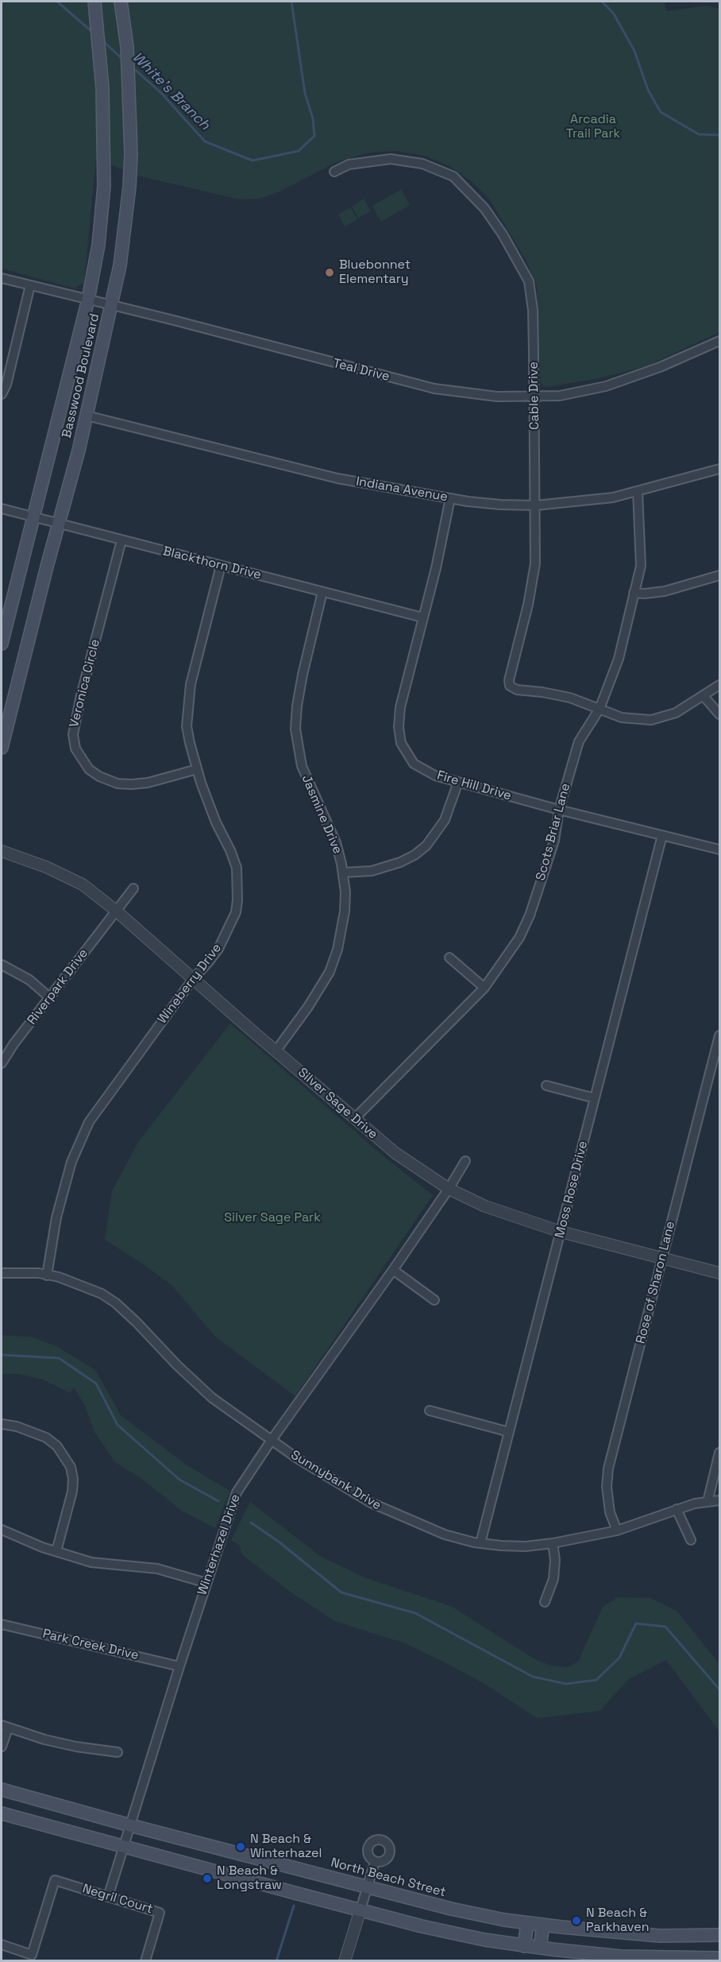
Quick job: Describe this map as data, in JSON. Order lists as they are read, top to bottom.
{
  "streets": {
    "main road": ["Basswood Boulevard", "North Beach Street"],
    "street": [
      "Teal Drive",
      "Cable Drive",
      "Indiana Avenue",
      "Blackthorn Drive",
      "Veronica Circle",
      "Fire Hill Drive",
      "Jasmine Drive",
      "Scots Briar Lane",
      "Wineberry Drive",
      "Riverpark Drive",
      "Silver Sage Drive",
      "Moss Rose Drive",
      "Rose of Sharon Lane",
      "Sunnybank Drive",
      "Winterhazel Drive",
      "Park Creek Drive",
      "Negril Court"
    ]
  },
  "crossings": [
    ["Teal Drive", "Basswood Boulevard"],
    ["Teal Drive", "Cable Drive"],
    ["Basswood Boulevard", "Indiana Avenue"],
    ["Basswood Boulevard", "Blackthorn Drive"],
    ["Cable Drive", "Indiana Avenue"],
    ["Cable Drive", "Scots Briar Lane"],
    ["Indiana Avenue", "Fire Hill Drive"],
    ["Indiana Avenue", "Scots Briar Lane"],
    ["Blackthorn Drive", "Veronica Circle"],
    ["Blackthorn Drive", "Fire Hill Drive"],
    ["Blackthorn Drive", "Jasmine Drive"],
    ["Blackthorn Drive", "Wineberry Drive"],
    ["Veronica Circle", "Wineberry Drive"],
    ["Fire Hill Drive", "Scots Briar Lane"],
    ["Fire Hill Drive", "Moss Rose Drive"],
    ["Jasmine Drive", "Silver Sage Drive"],
    ["Scots Briar Lane", "Silver Sage Drive"],
    ["Wineberry Drive", "Silver Sage Drive"],
    ["Wineberry Drive", "Sunnybank Drive"],
    ["Riverpark Drive", "Silver Sage Drive"],
    ["Silver Sage Drive", "Moss Rose Drive"],
    ["Silver Sage Drive", "Rose of Sharon Lane"],
    ["Silver Sage Drive", "Winterhazel Drive"],
    ["Moss Rose Drive", "Sunnybank Drive"],
    ["Rose of Sharon Lane", "Sunnybank Drive"],
    ["Sunnybank Drive", "Winterhazel Drive"],
    ["Winterhazel Drive", "Park Creek Drive"],
    ["Winterhazel Drive", "North Beach Street"],
    ["Winterhazel Drive", "Negril Court"]
  ],
  "water": ["White's Branch"],
  "parks": ["Arcadia Trail Park", "Silver Sage Park"],
  "places": [
    "Bluebonnet Elementary",
    "N Beach & Winterhazel",
    "N Beach & Longstraw",
    "N Beach & Parkhaven"
  ]
}
